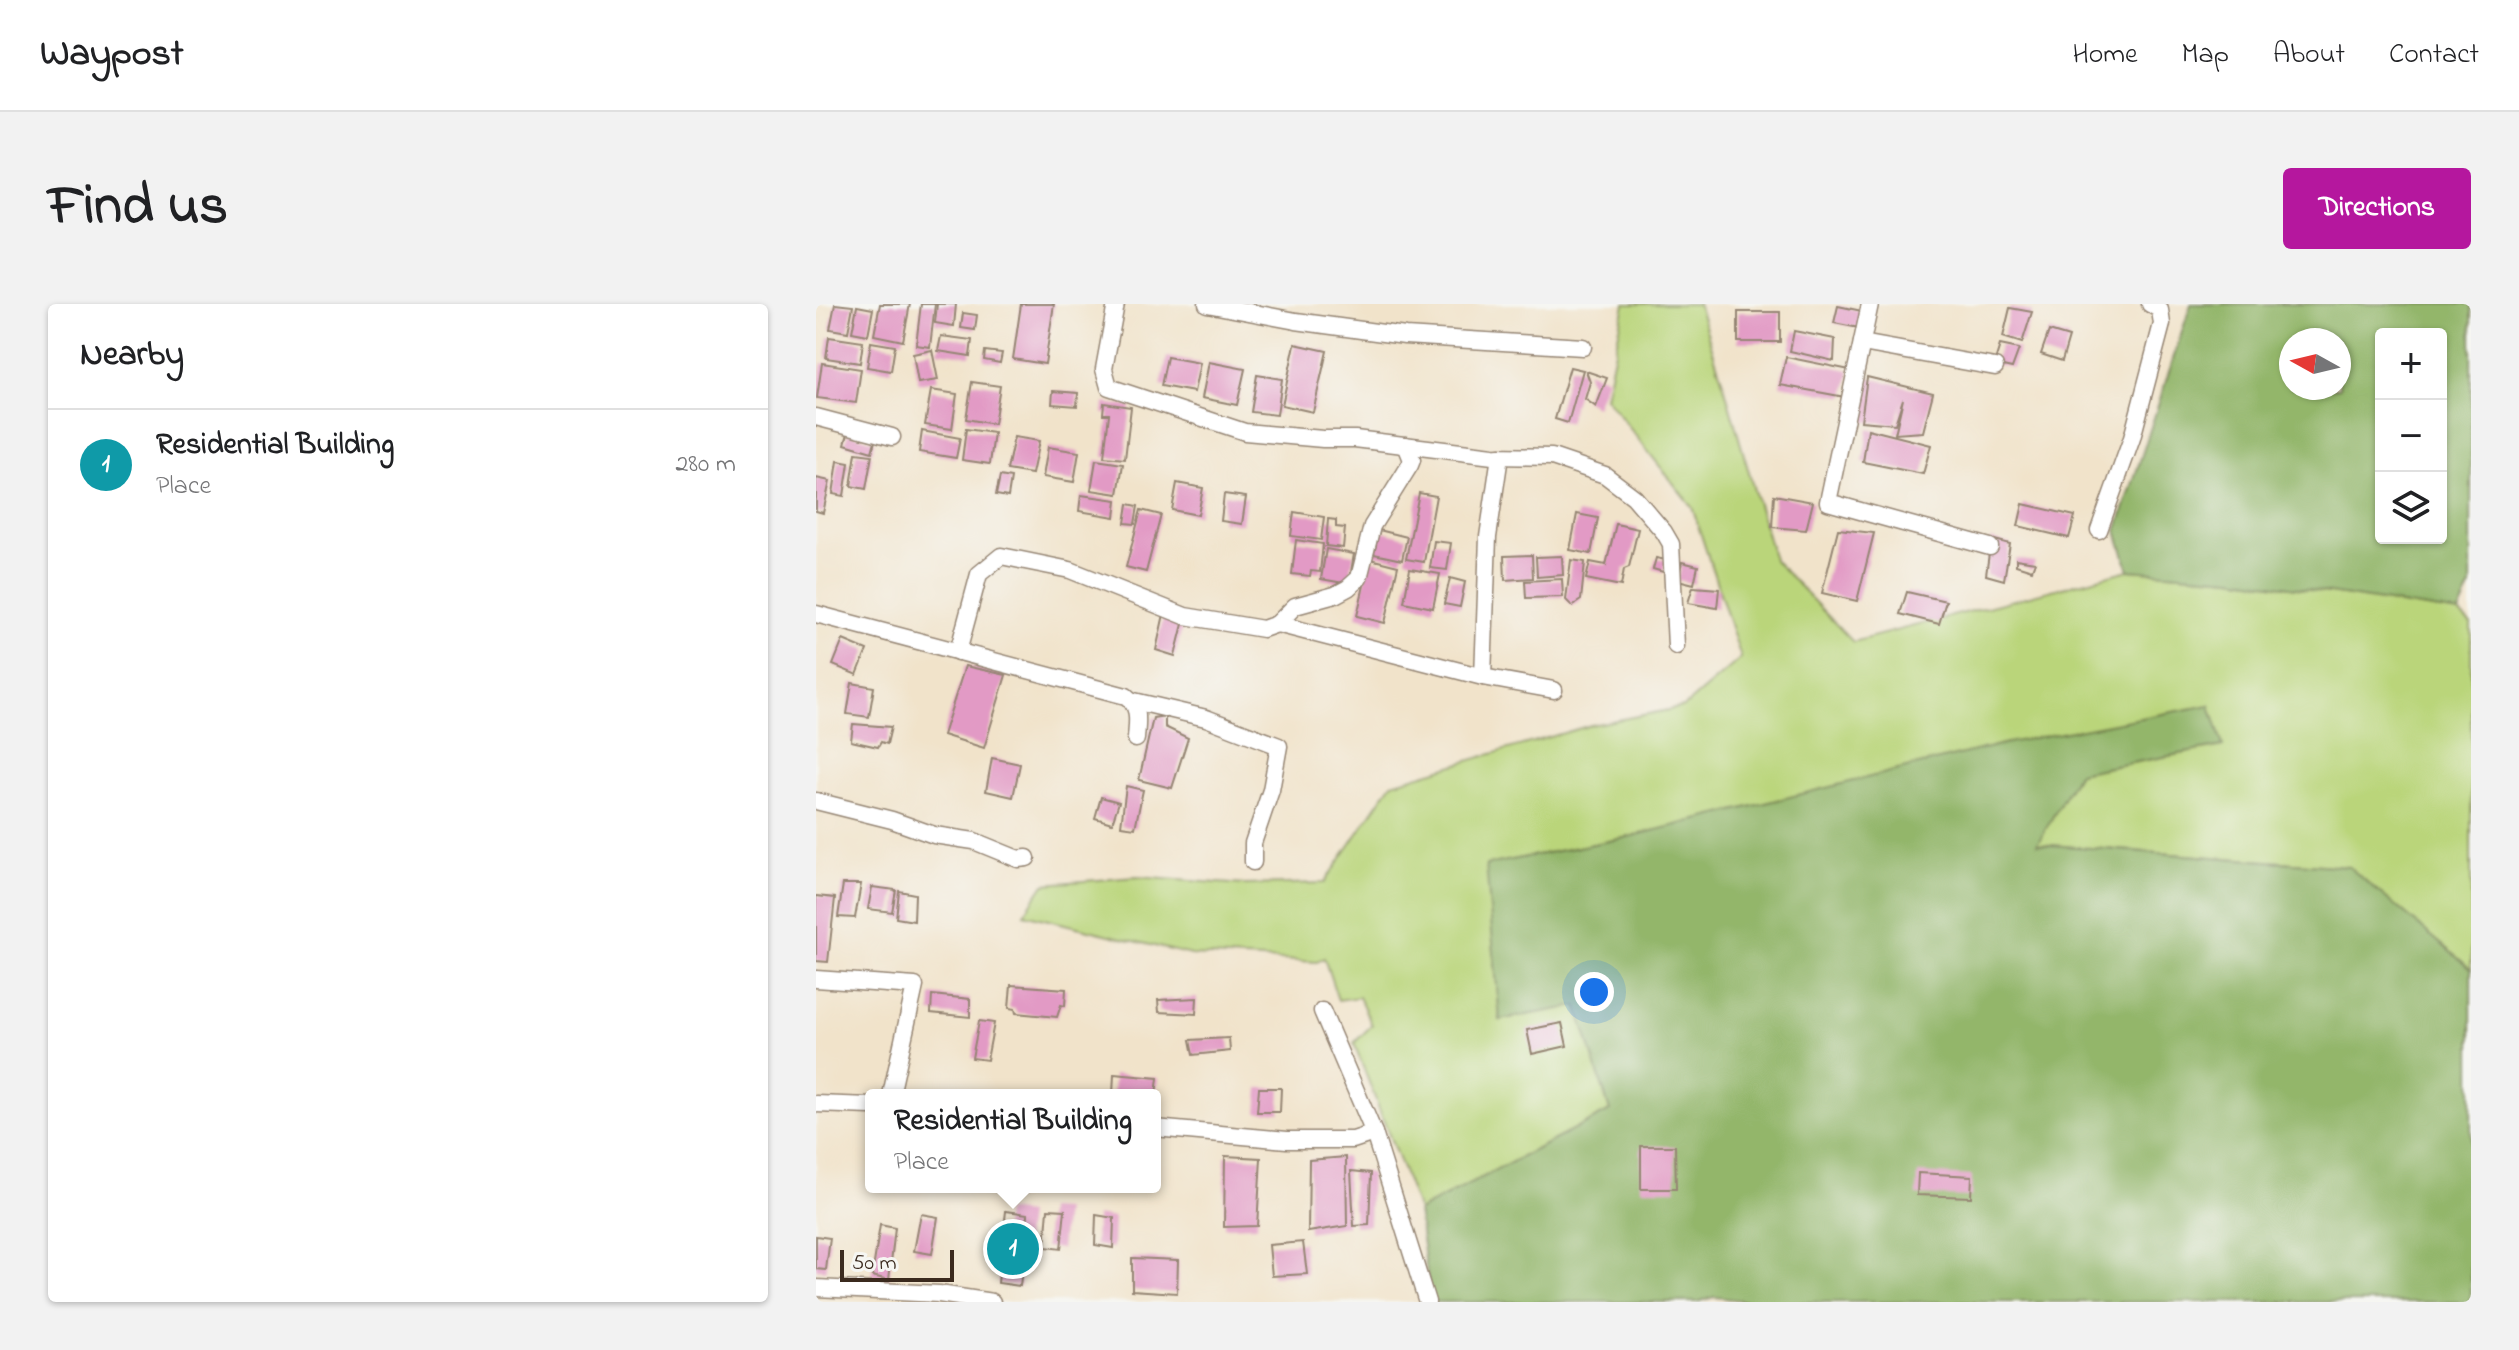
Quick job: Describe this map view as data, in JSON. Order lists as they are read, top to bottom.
{
  "scale_bar": "50 m",
  "north": "left",
  "page": {
    "header": "Waypost",
    "nav": [
      "Home",
      "Map",
      "About",
      "Contact"
    ],
    "title": "Find us",
    "buttons": "Directions",
    "heading": "Nearby",
    "map_buttons": ["+", "−"],
    "list": [
      {
        "mark": "1",
        "name": "Residential Building",
        "note": "Place",
        "value": "280 m"
      }
    ],
    "popup": ["Residential Building", "Place"],
    "pins": "1",
    "scale": "50 m"
  }
}
